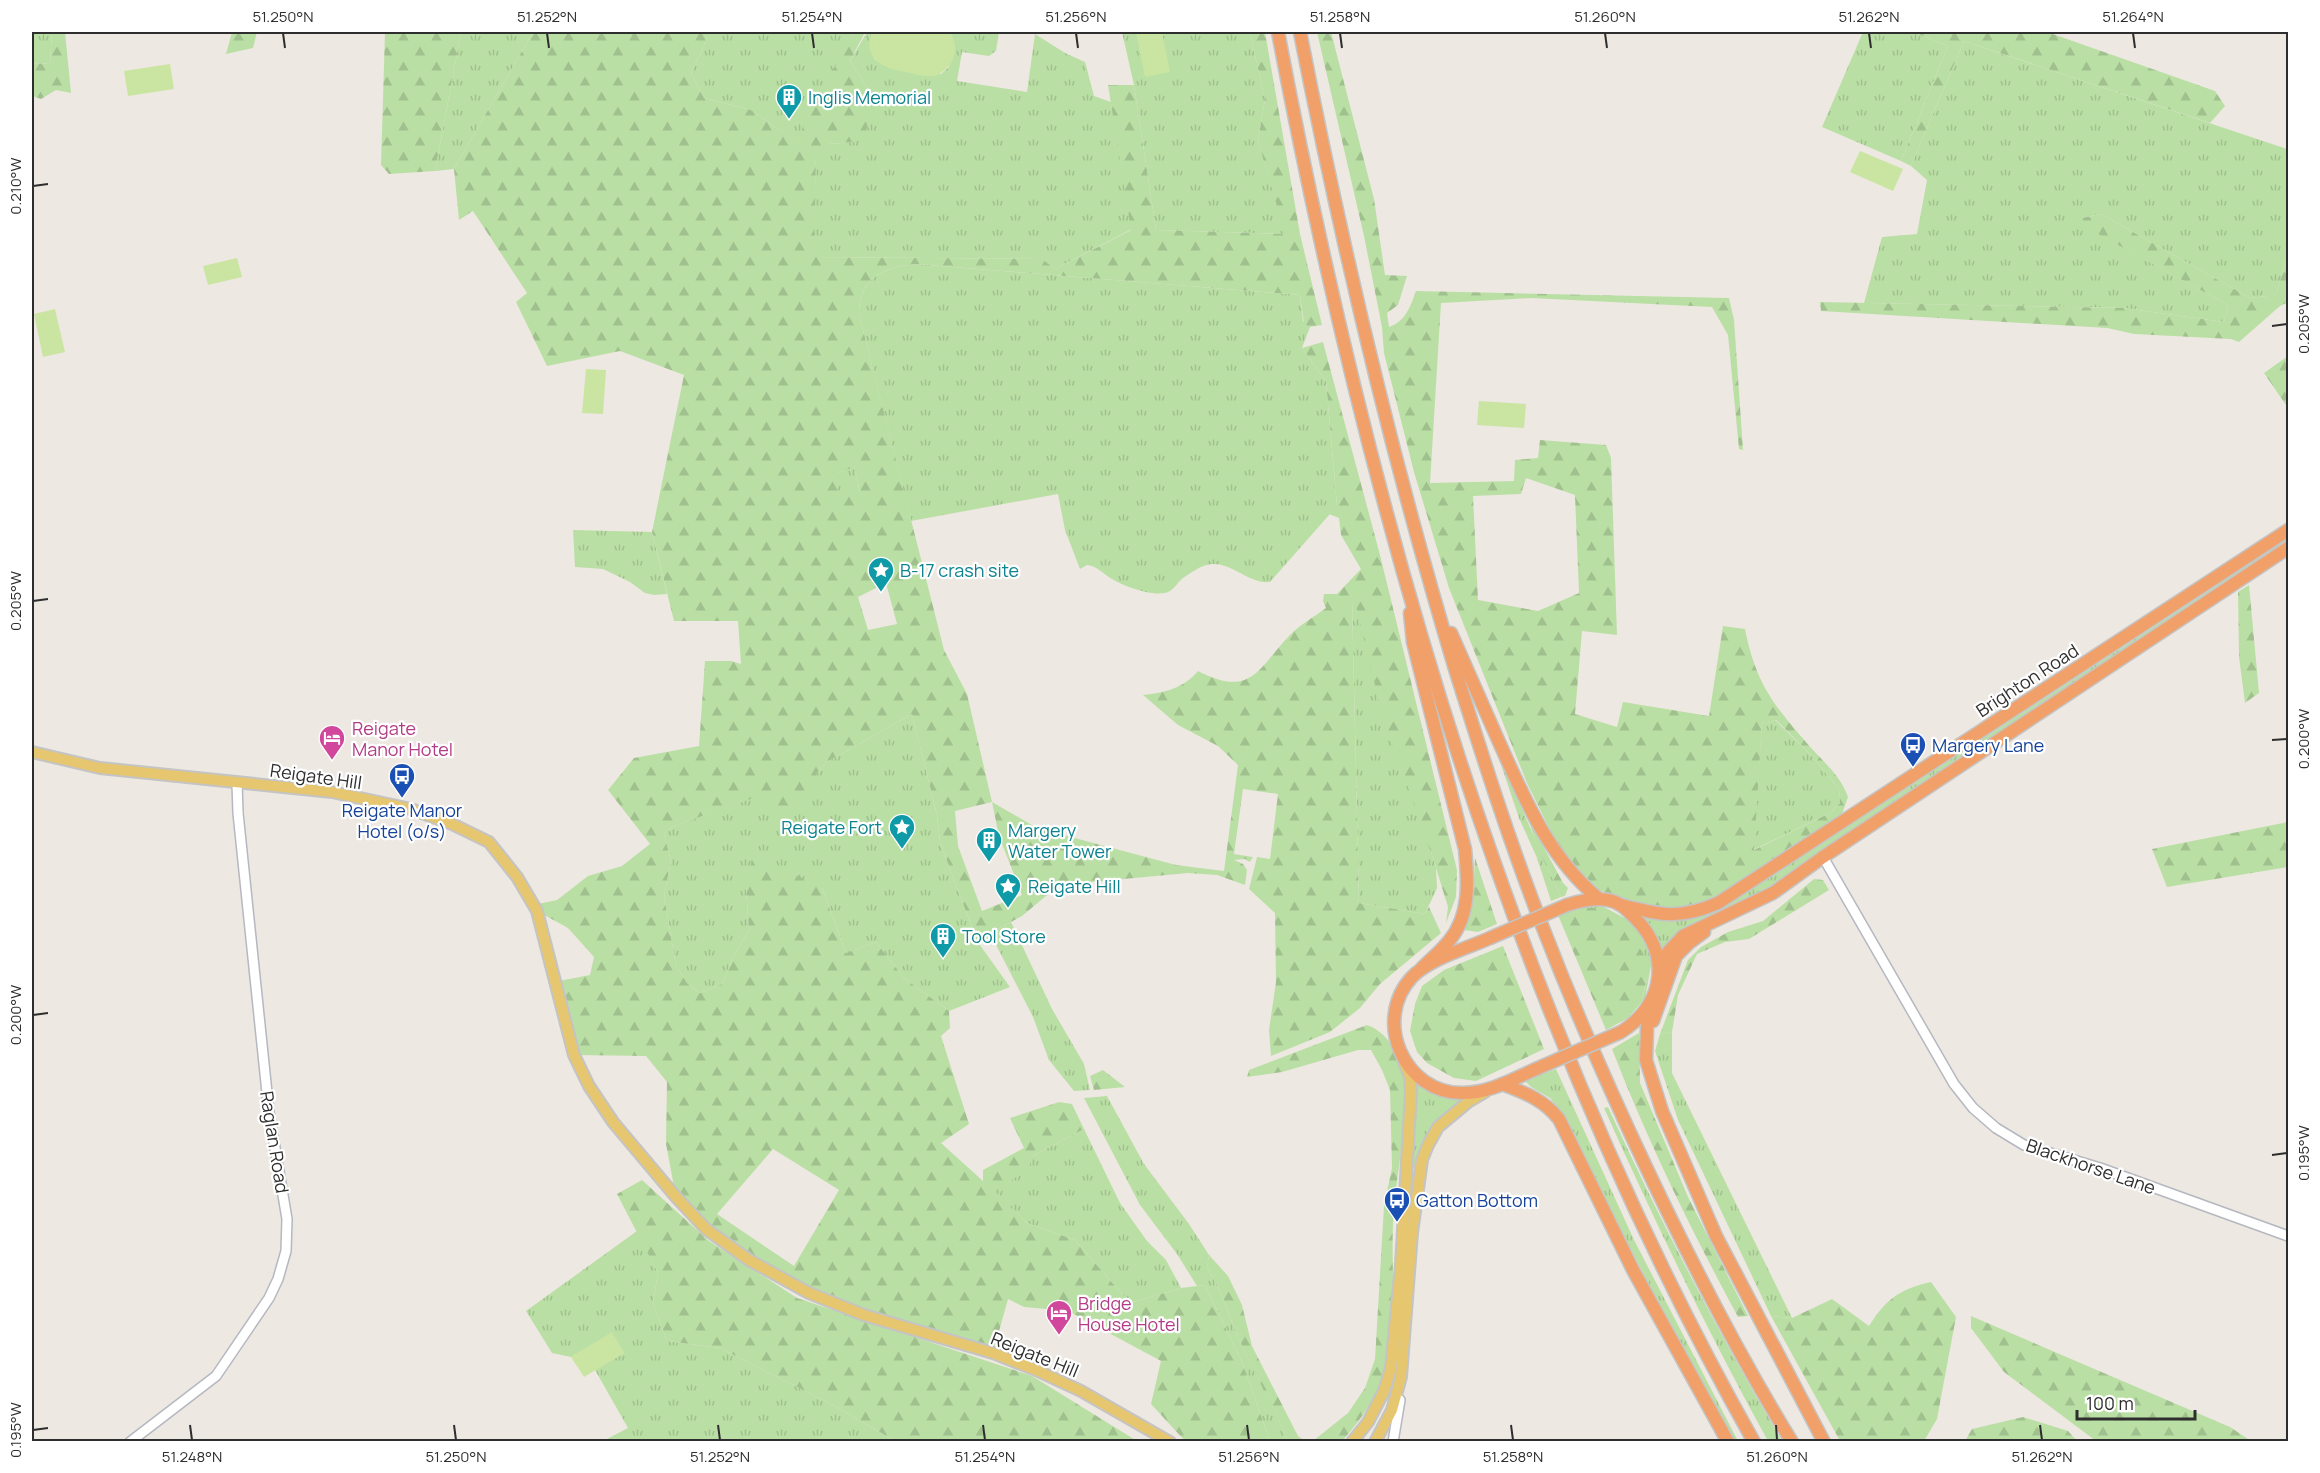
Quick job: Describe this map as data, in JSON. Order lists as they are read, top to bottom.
{
  "streets": {
    "highway": ["Brighton Road"],
    "main road": ["Reigate Hill"],
    "street": ["Raglan Road", "Blackhorse Lane"]
  },
  "crossings": [
    ["Brighton Road", "Blackhorse Lane"],
    ["Reigate Hill", "Raglan Road"]
  ],
  "places": {
    "building": ["Inglis Memorial", "Margery Water Tower", "Tool Store"],
    "place": ["B-17 crash site", "Reigate Fort", "Reigate Hill"],
    "hotel": ["Reigate Manor Hotel", "Bridge House Hotel"],
    "bus stop": ["Margery Lane", "Reigate Manor Hotel (o/s)", "Gatton Bottom"]
  },
  "scale_bar": "100 m",
  "coordinates": [
    "51.250°N",
    "51.252°N",
    "51.254°N",
    "51.256°N",
    "51.258°N",
    "51.260°N",
    "51.262°N",
    "51.264°N",
    "0.210°W",
    "0.205°W",
    "0.200°W",
    "0.195°W",
    "51.248°N"
  ]
}
